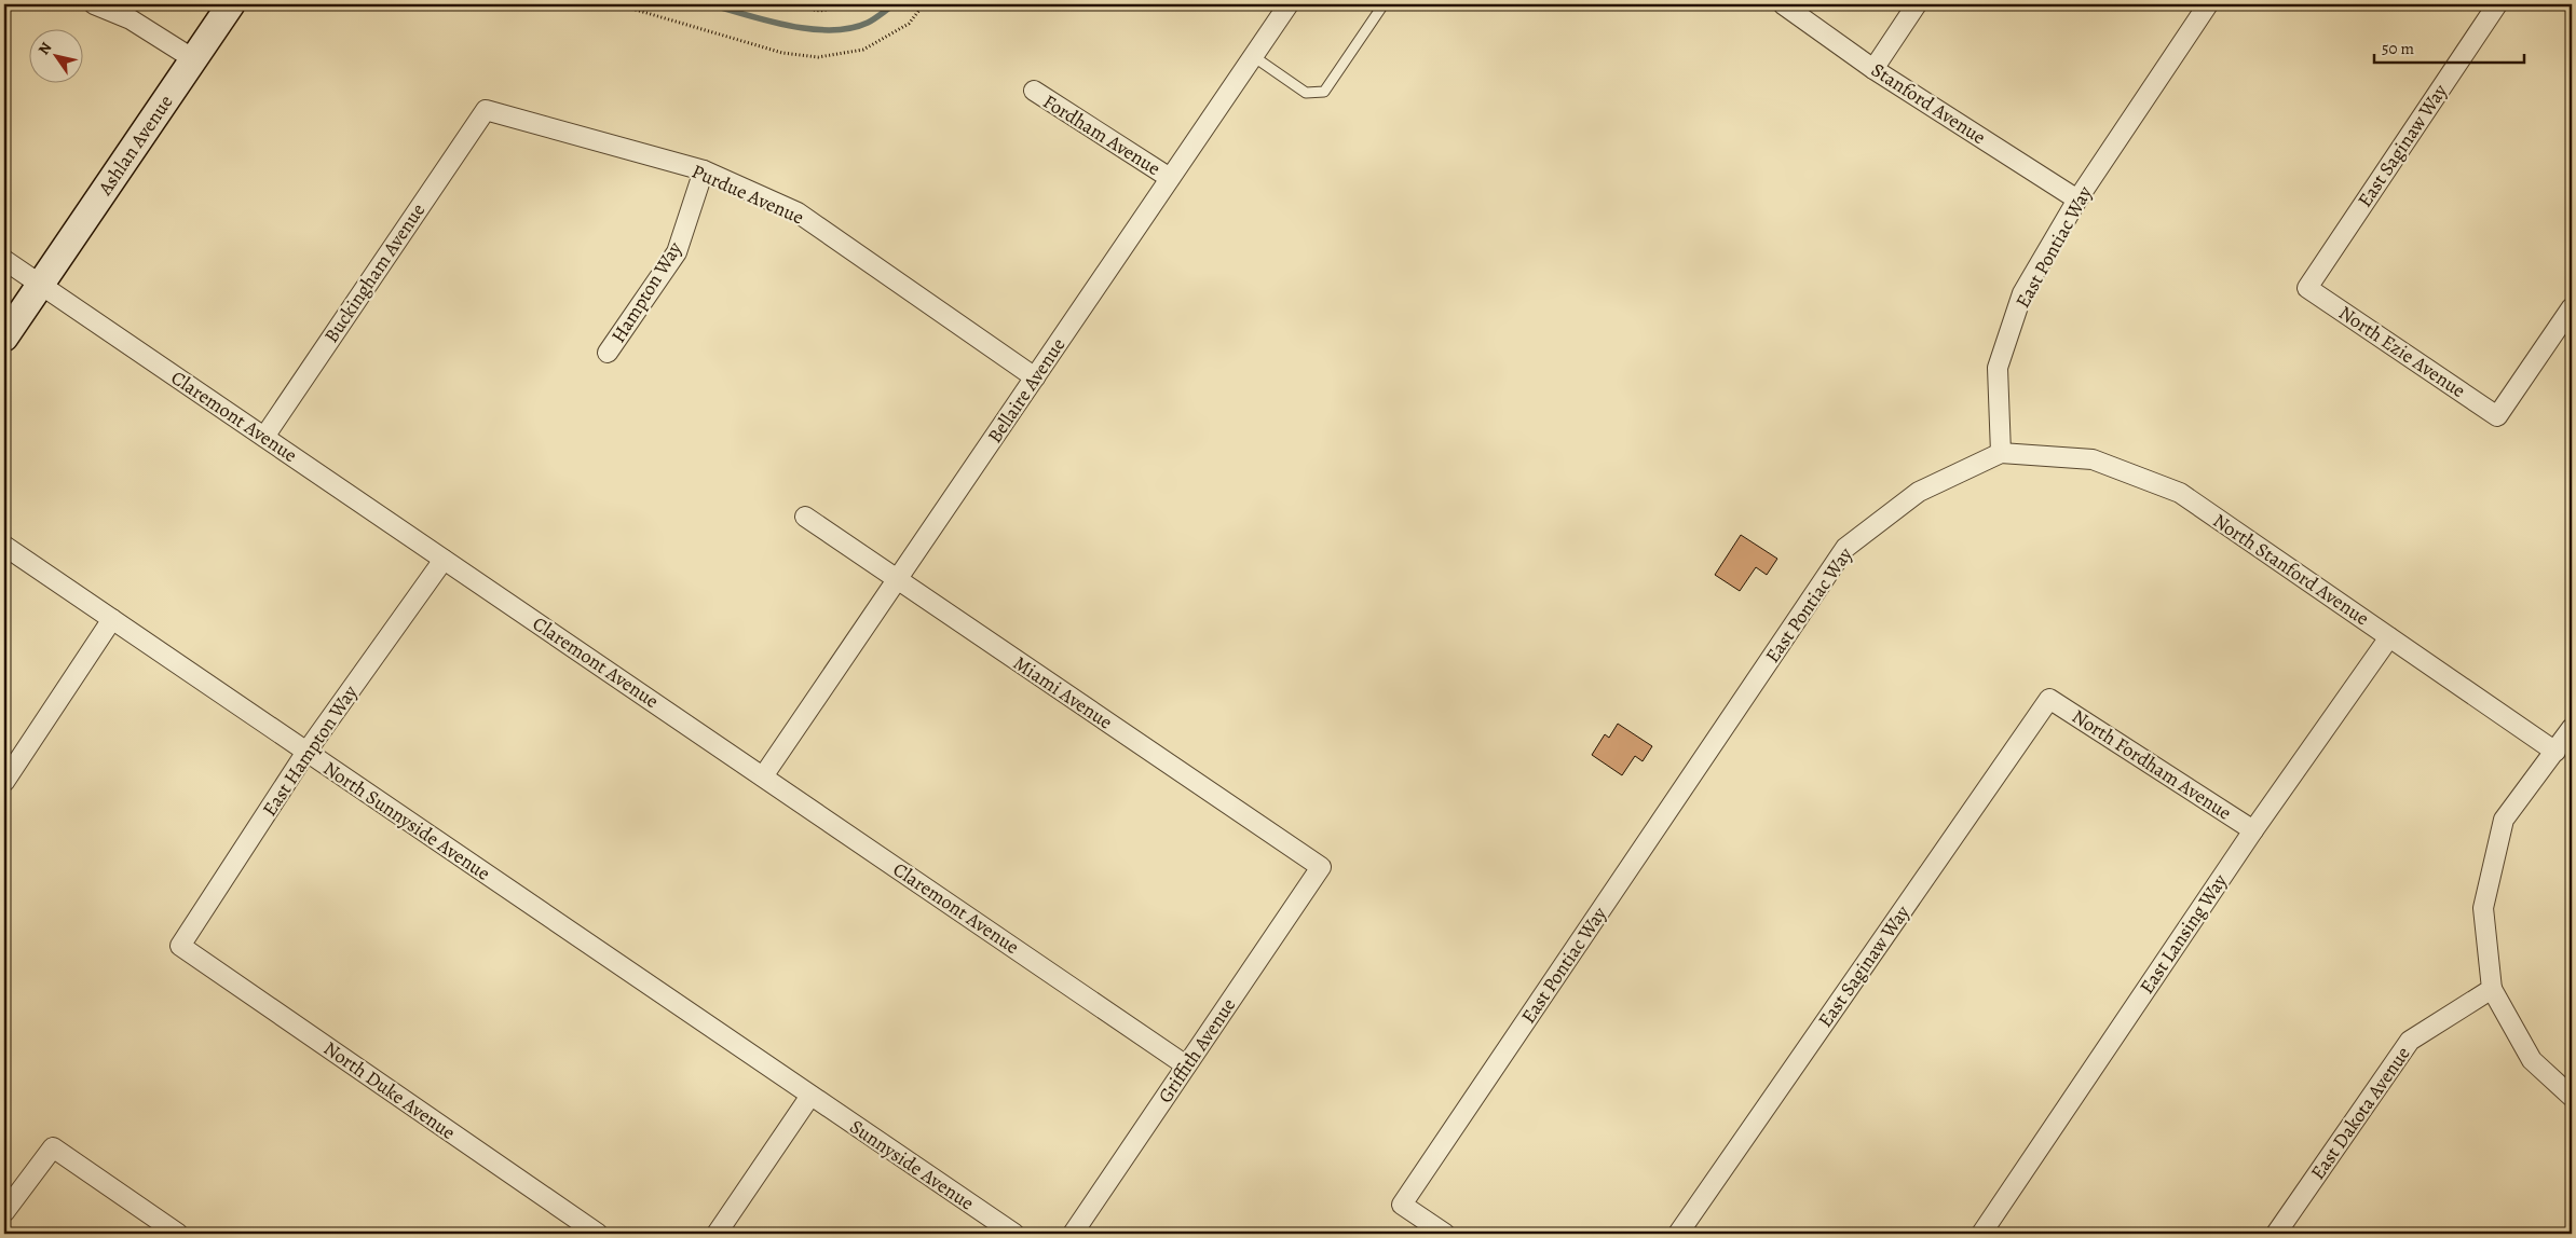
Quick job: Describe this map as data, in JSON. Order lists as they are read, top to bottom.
{
  "streets": {
    "main road": ["Ashlan Avenue"],
    "street": [
      "Stanford Avenue",
      "Fordham Avenue",
      "East Saginaw Way",
      "Purdue Avenue",
      "East Pontiac Way",
      "Buckingham Avenue",
      "Hampton Way",
      "North Ezie Avenue",
      "Bellaire Avenue",
      "Claremont Avenue",
      "North Stanford Avenue",
      "Miami Avenue",
      "East Hampton Way",
      "North Fordham Avenue",
      "North Sunnyside Avenue",
      "East Lansing Way",
      "Griffith Avenue",
      "North Duke Avenue",
      "East Dakota Avenue",
      "Sunnyside Avenue"
    ]
  },
  "crossings": [
    ["Stanford Avenue", "East Pontiac Way"],
    ["Fordham Avenue", "Bellaire Avenue"],
    ["Ashlan Avenue", "Claremont Avenue"],
    ["East Saginaw Way", "North Ezie Avenue"],
    ["East Saginaw Way", "North Fordham Avenue"],
    ["Purdue Avenue", "Buckingham Avenue"],
    ["Purdue Avenue", "Hampton Way"],
    ["Purdue Avenue", "Bellaire Avenue"],
    ["East Pontiac Way", "North Stanford Avenue"],
    ["Buckingham Avenue", "Claremont Avenue"],
    ["Bellaire Avenue", "Claremont Avenue"],
    ["Bellaire Avenue", "Miami Avenue"],
    ["Claremont Avenue", "East Hampton Way"],
    ["Claremont Avenue", "Griffith Avenue"],
    ["North Stanford Avenue", "East Lansing Way"],
    ["Miami Avenue", "Griffith Avenue"],
    ["East Hampton Way", "North Sunnyside Avenue"],
    ["East Hampton Way", "North Duke Avenue"],
    ["North Fordham Avenue", "East Lansing Way"],
    ["North Sunnyside Avenue", "Sunnyside Avenue"]
  ],
  "scale_bar": "50 m",
  "north": "top left"
}
